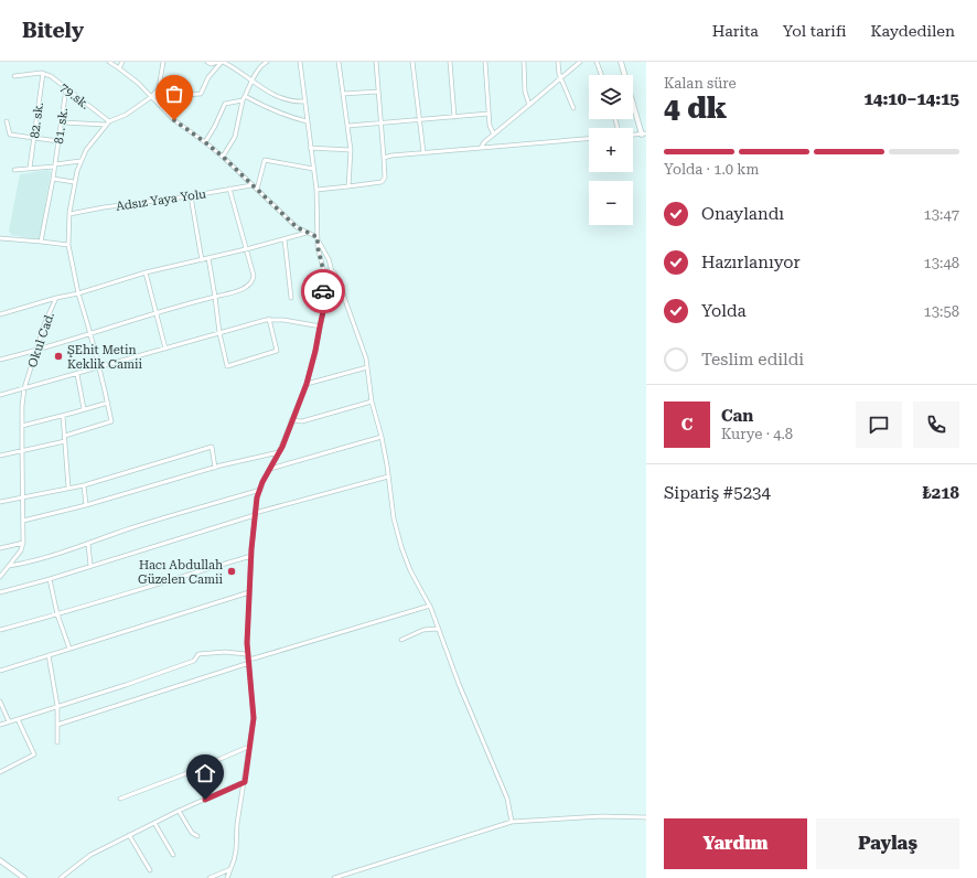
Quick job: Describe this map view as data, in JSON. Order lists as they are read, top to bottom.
{
  "streets": {
    "street": [
      "79.sk.",
      "82. sk.",
      "81. sk.",
      "Adsız Yaya Yolu",
      "Okul Cad."
    ]
  },
  "crossings": [
    ["79.sk.", "82. sk."],
    ["79.sk.", "81. sk."]
  ],
  "places": ["ŞEhit Metin Keklik Camii", "Hacı Abdullah Güzelen Camii"],
  "page": {
    "header": "Bitely",
    "nav": ["Harita", "Yol tarifi", "Kaydedilen"],
    "heading": ["4 dk", "Kalan süre", "14:10–14:15"],
    "panel": [
      "Can",
      "Kurye · 4.8",
      "Sipariş #5234",
      "₺218"
    ],
    "map_buttons": ["+", "−"],
    "bar": "Yolda · 1.0 km",
    "list": [
      ["Onaylandı", "13:47"],
      ["Hazırlanıyor", "13:48"],
      ["Yolda", "13:58"],
      "Teslim edildi"
    ],
    "round": "C",
    "buttons": ["Yardım", "Paylaş"]
  }
}
